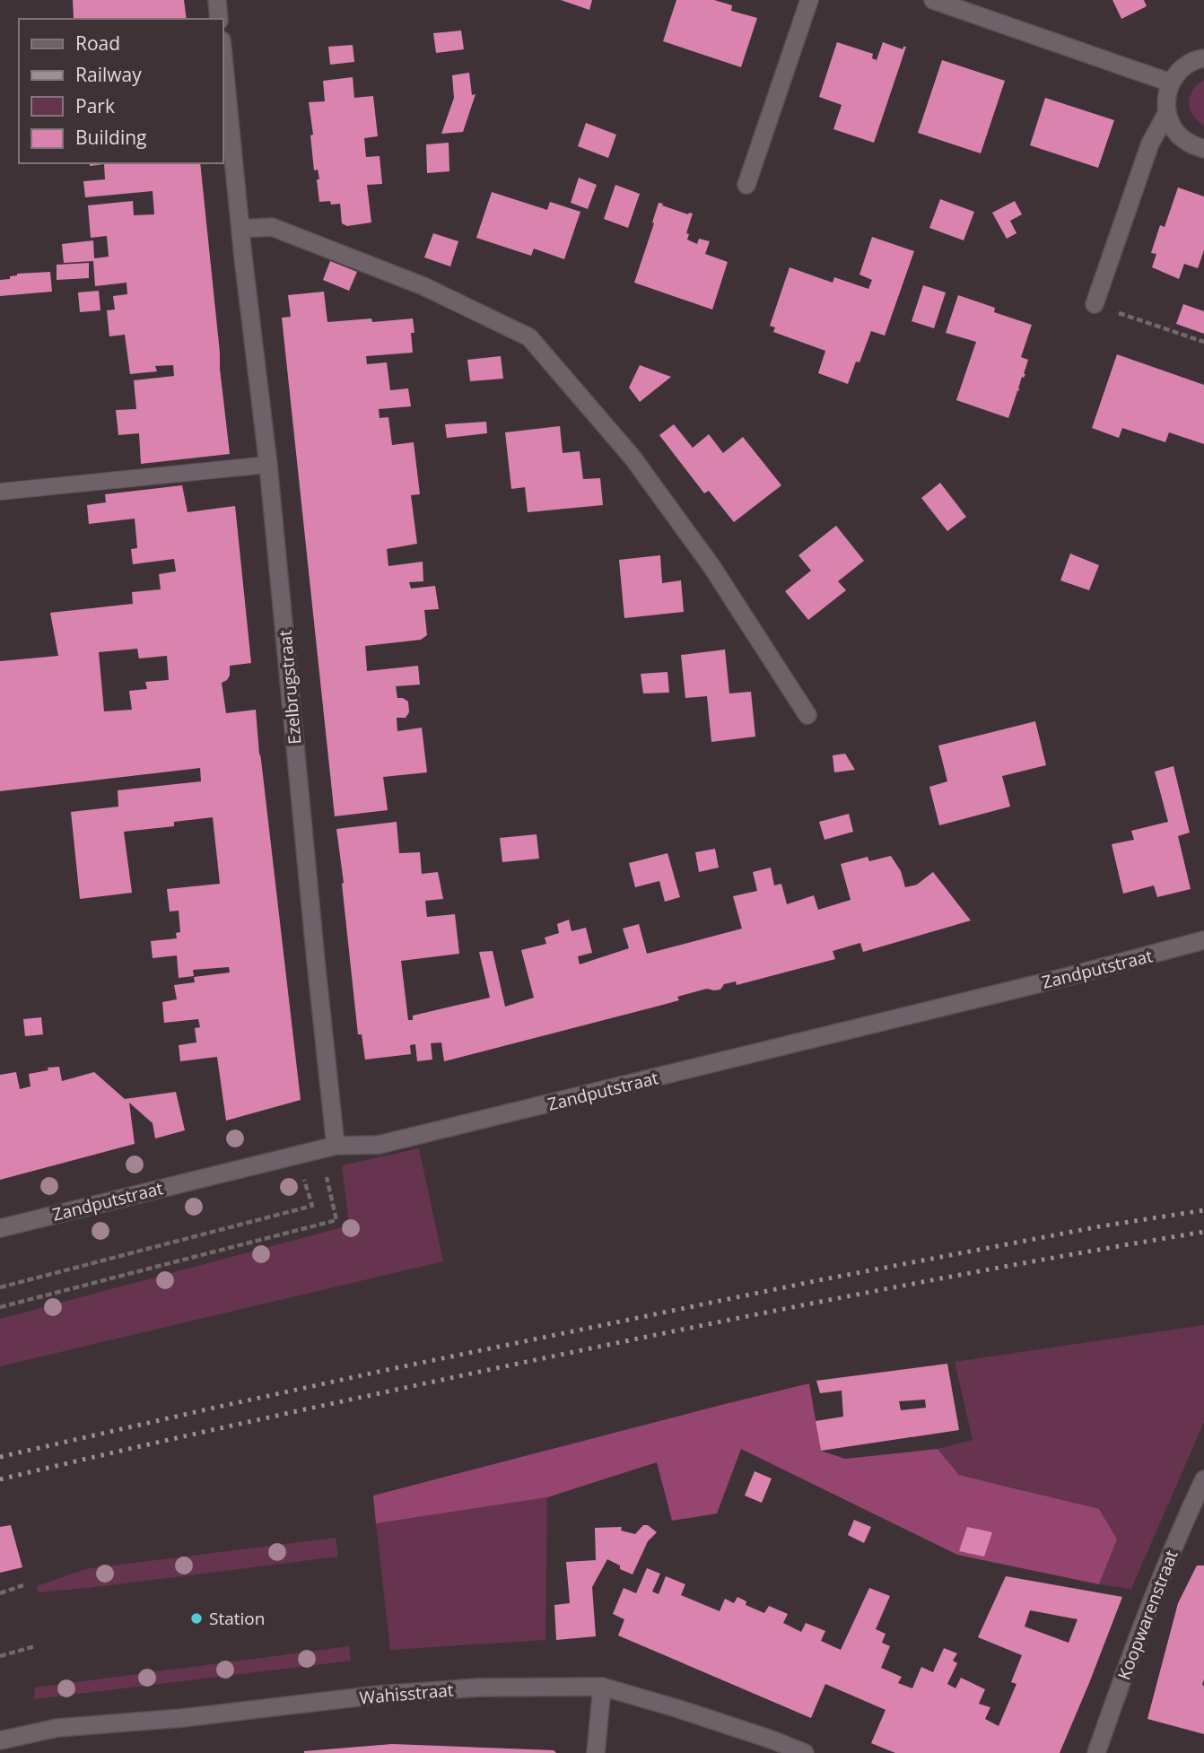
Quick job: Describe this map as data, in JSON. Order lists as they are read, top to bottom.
{
  "streets": {
    "street": [
      "Ezelbrugstraat",
      "Zandputstraat",
      "Koopwarenstraat",
      "Wahisstraat"
    ]
  },
  "crossings": [
    ["Ezelbrugstraat", "Zandputstraat"]
  ],
  "places": ["Station"],
  "legend": [
    "Road",
    "Railway",
    "Park",
    "Building"
  ]
}
